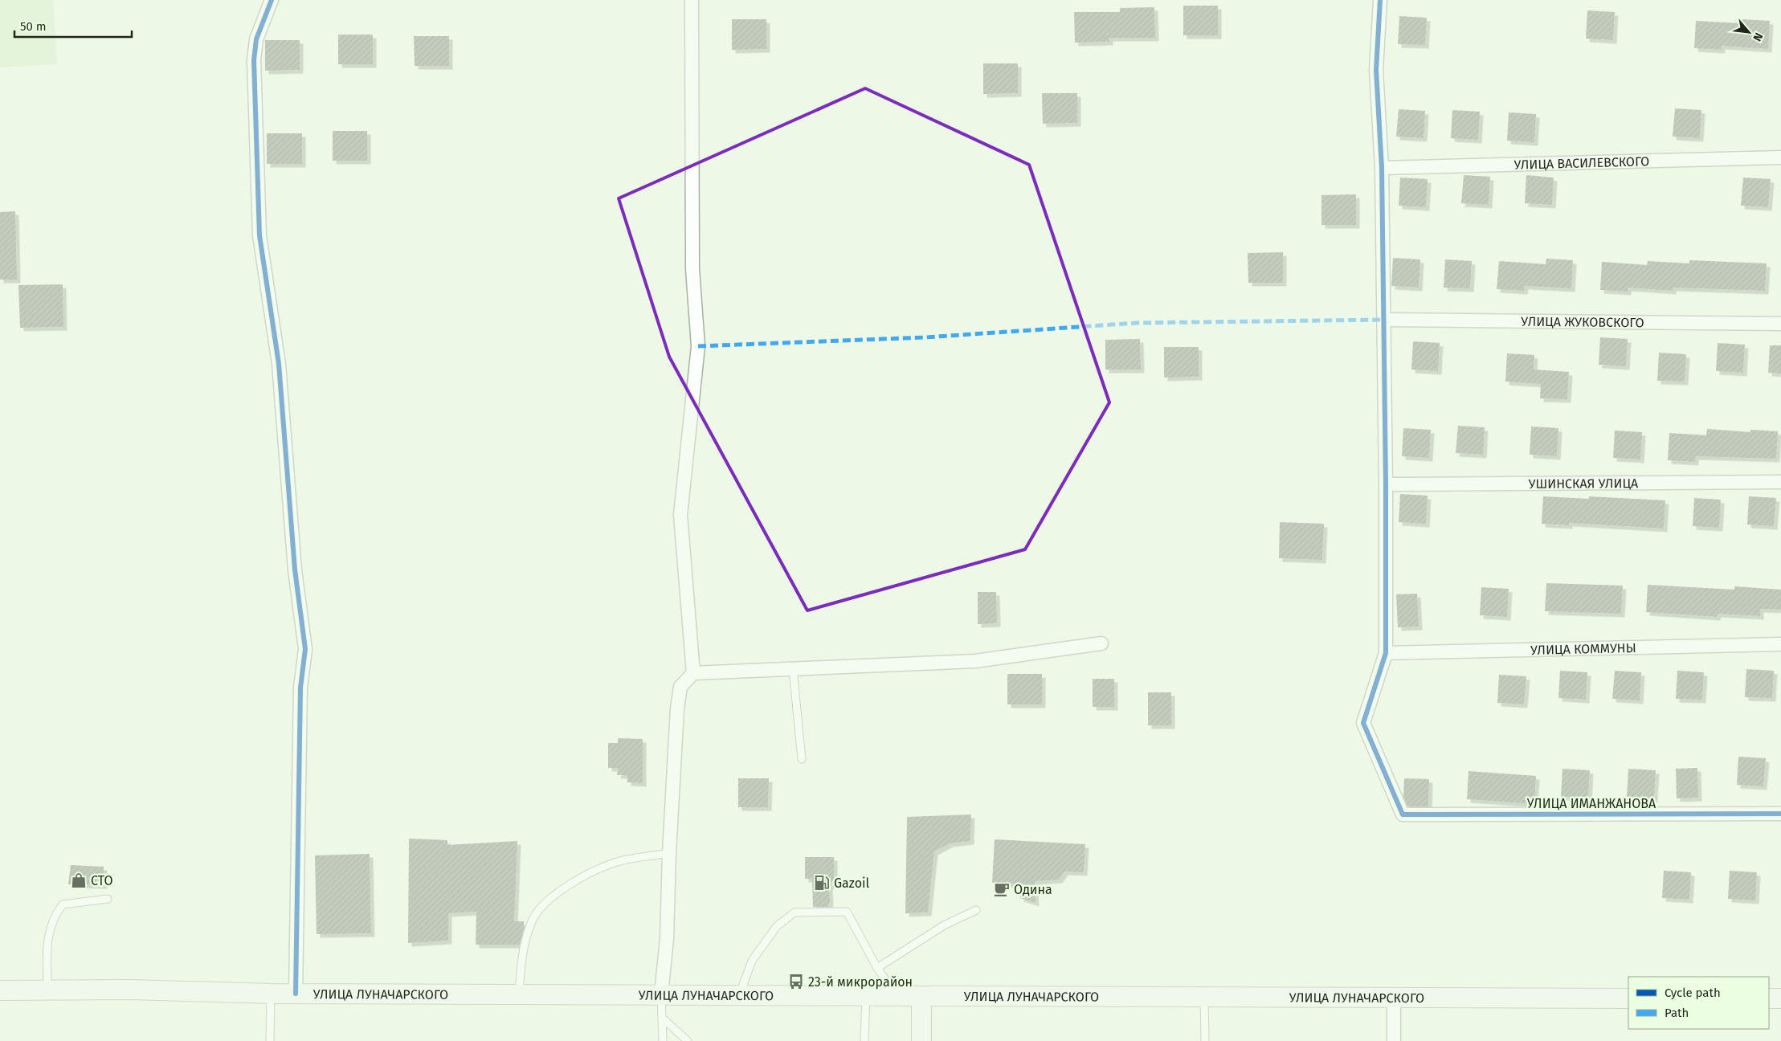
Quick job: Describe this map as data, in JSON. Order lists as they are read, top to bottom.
{
  "streets": {
    "main road": ["УЛИЦА ЛУНАЧАРСКОГО"],
    "street": [
      "УЛИЦА ВАСИЛЕВСКОГО",
      "УЛИЦА ЖУКОВСКОГО",
      "УШИНСКАЯ УЛИЦА",
      "УЛИЦА КОММУНЫ",
      "УЛИЦА ИМАНЖАНОВА"
    ]
  },
  "crossings": [
    ["УЛИЦА КОММУНЫ", "УЛИЦА ИМАНЖАНОВА"]
  ],
  "places": {
    "shop": ["СТО"],
    "fuel station": ["Gazoil"],
    "cafe": ["Одина"],
    "bus stop": ["23-й микрорайон"]
  },
  "legend": ["Cycle path", "Path"],
  "scale_bar": "50 m",
  "north": "bottom right"
}
